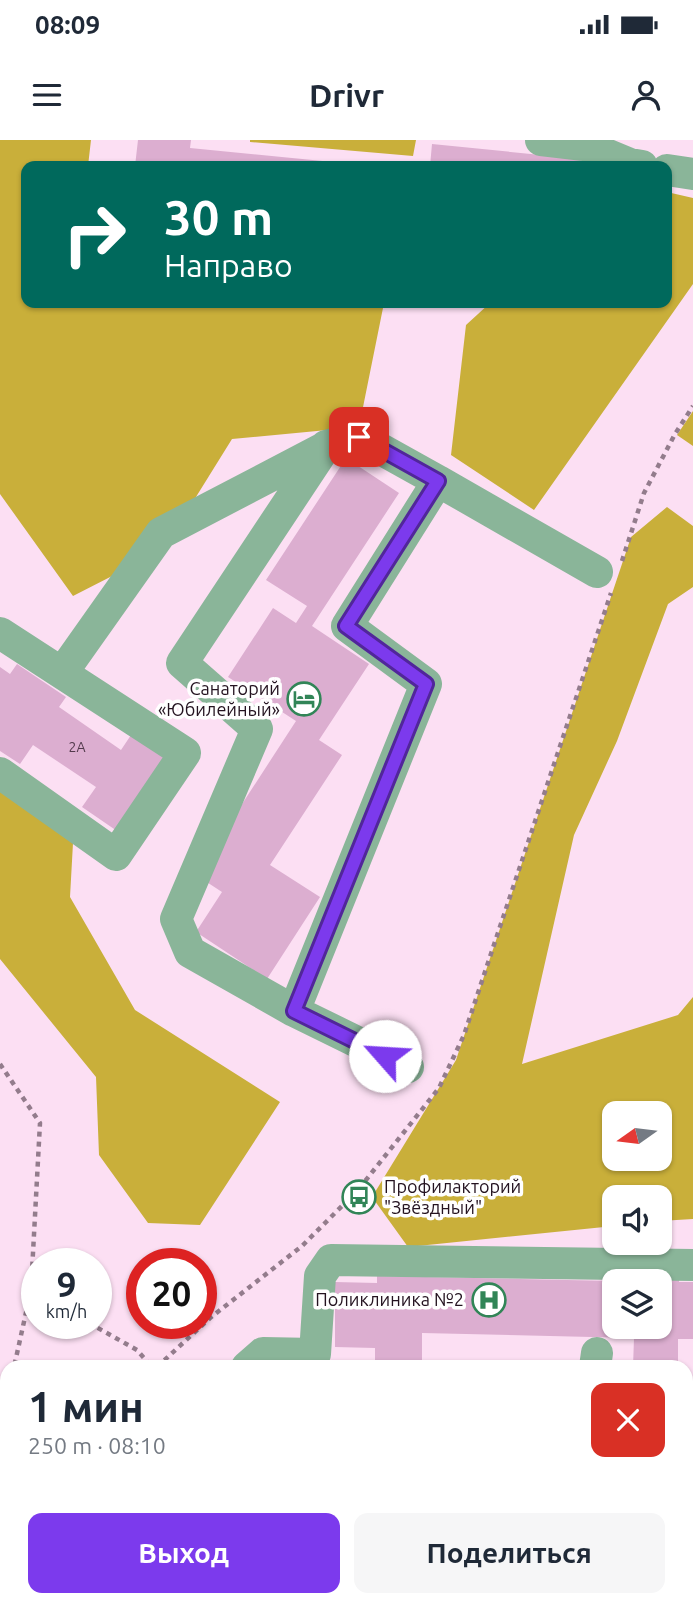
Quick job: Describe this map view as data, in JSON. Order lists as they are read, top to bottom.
{
  "places": {
    "hotel": ["Санаторий «Юбилейный»"],
    "bus stop": ["Профилакторий \"Звёздный\""],
    "hospital": ["Поликлиника №2"]
  },
  "house_numbers": ["2А"],
  "north": "left",
  "page": {
    "status": "08:09",
    "header": "Drivr",
    "turn": ["30 m", "Направо"],
    "speed": "9 km/h",
    "limit": "20",
    "heading": ["1 мин", "250 m · 08:10"],
    "buttons": ["Выход", "Поделиться"]
  }
}
